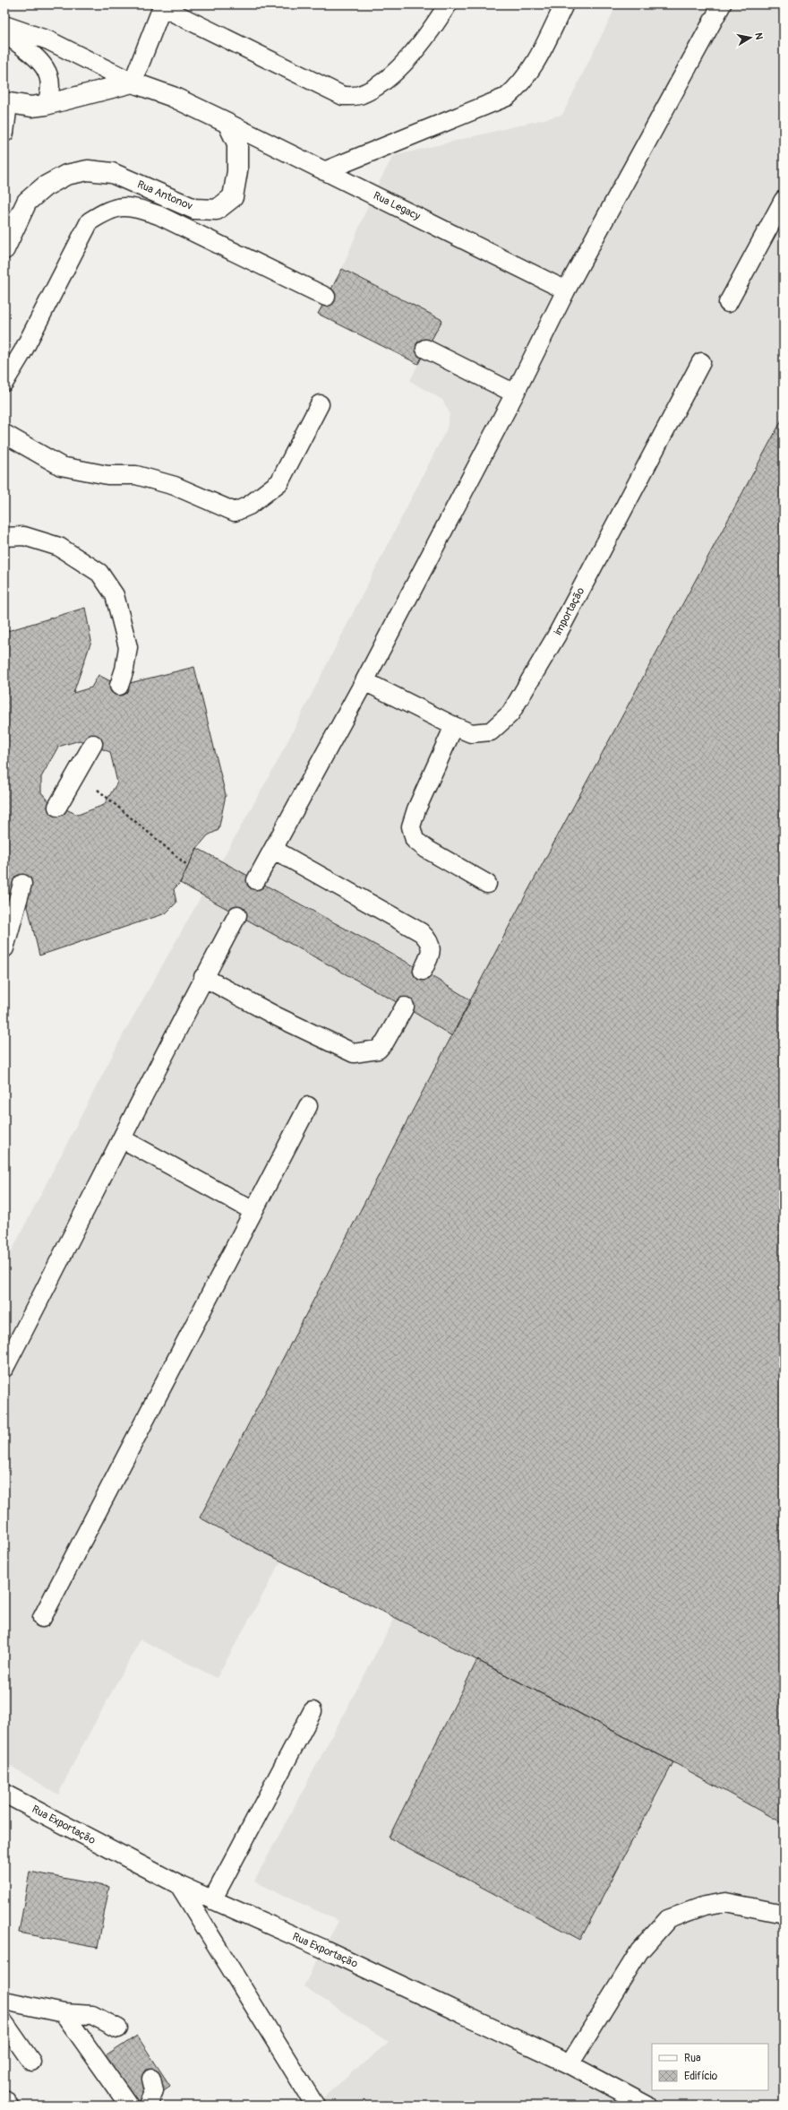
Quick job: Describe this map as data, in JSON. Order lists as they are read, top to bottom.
{
  "streets": {
    "street": ["Rua Antonov"],
    "lane": ["Rua Legacy", "importação", "Rua Exportação"]
  },
  "crossings": [
    ["Rua Antonov", "Rua Legacy"]
  ],
  "legend": ["Rua", "Edifício"],
  "north": "right"
}
